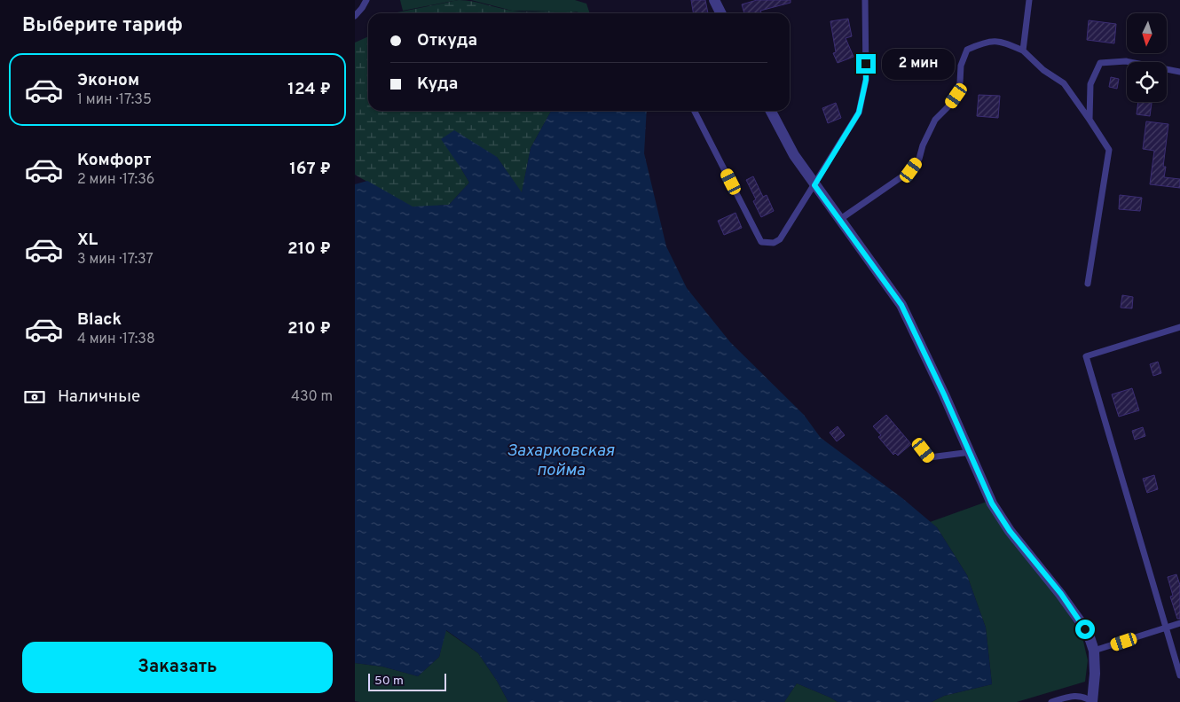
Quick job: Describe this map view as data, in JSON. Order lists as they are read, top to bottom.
{
  "water": ["Захарковская пойма"],
  "scale_bar": "50 m",
  "north": "bottom",
  "page": {
    "heading": "Выберите тариф",
    "banner": ["Откуда", "Куда"],
    "bubble": "2 мин",
    "list": [
      {
        "name": "Эконом",
        "note": "1 мин · 17:35",
        "value": "124 ₽"
      },
      {
        "name": "Комфорт",
        "note": "2 мин · 17:36",
        "value": "167 ₽"
      },
      {
        "name": "XL",
        "note": "3 мин · 17:37",
        "value": "210 ₽"
      },
      {
        "name": "Black",
        "note": "4 мин · 17:38",
        "value": "210 ₽"
      }
    ],
    "pay": ["Наличные", "430 m"],
    "buttons": "Заказать",
    "scale": "50 m"
  }
}
